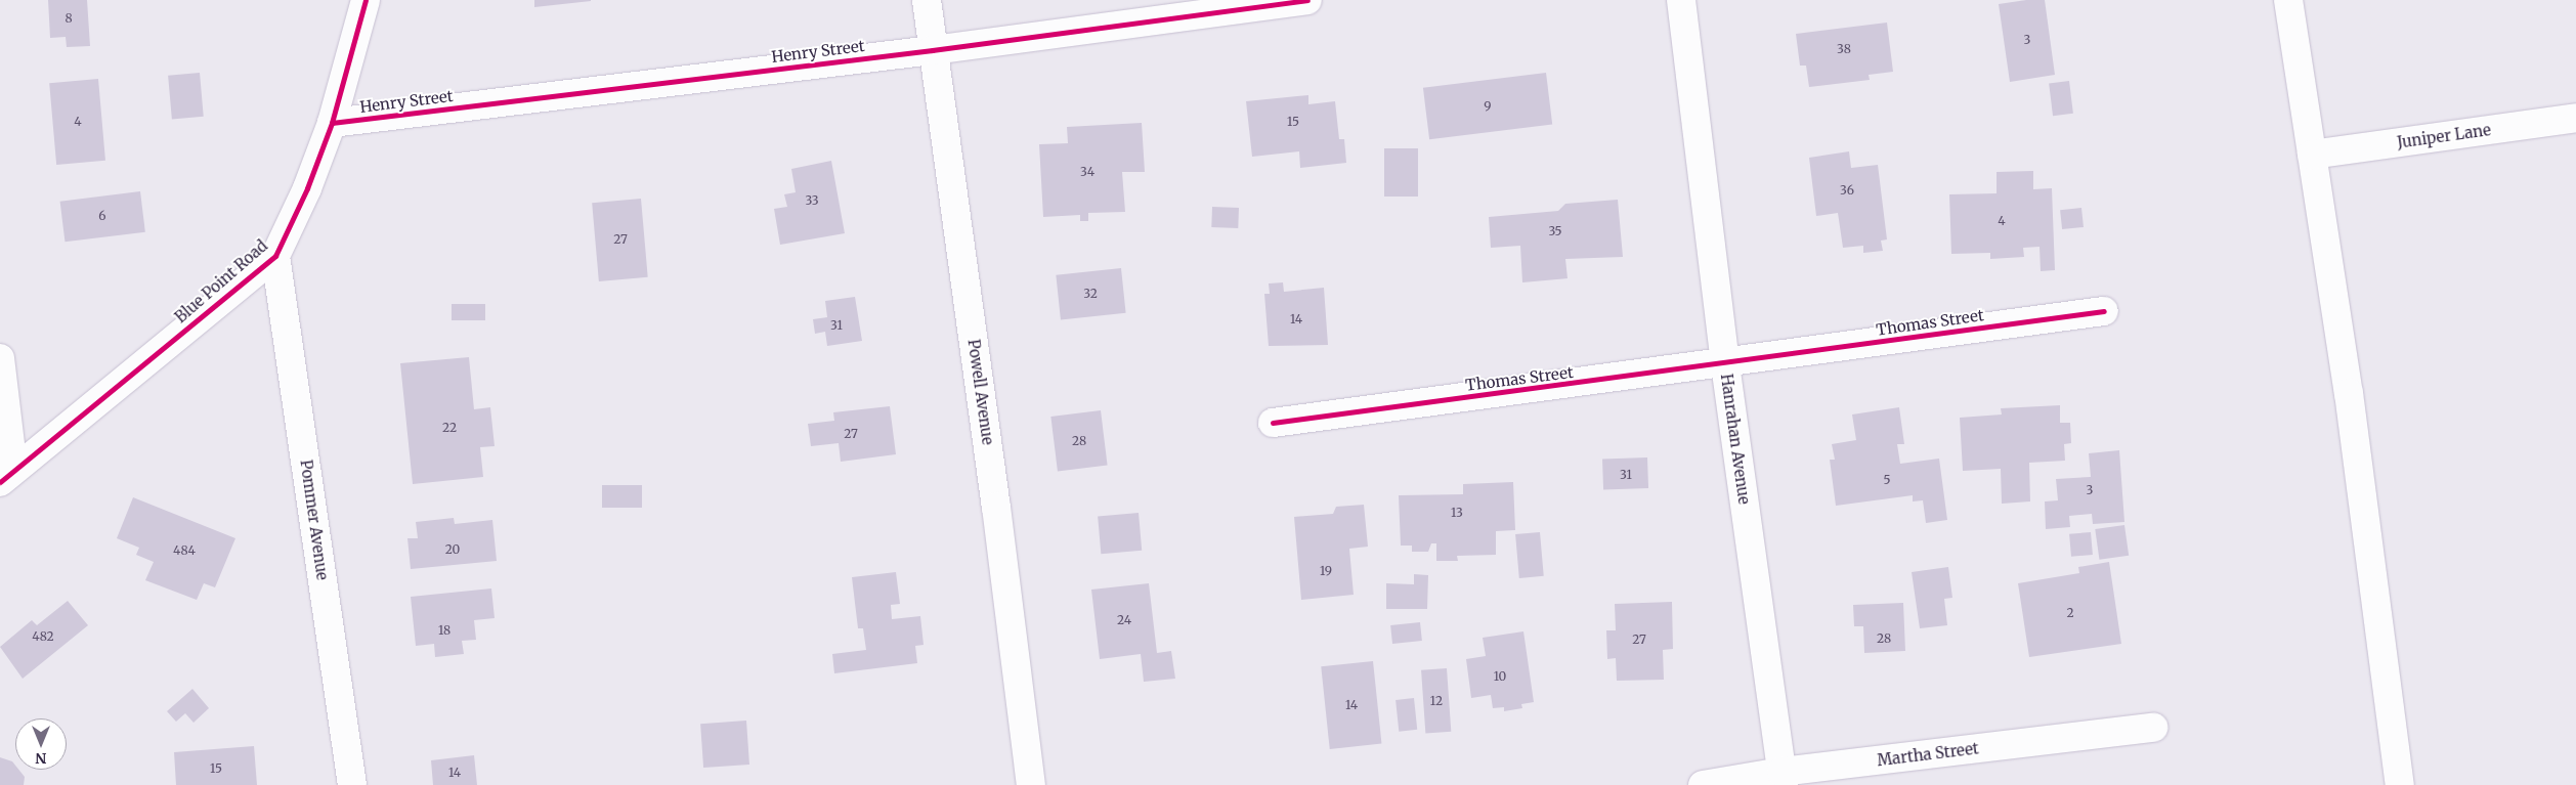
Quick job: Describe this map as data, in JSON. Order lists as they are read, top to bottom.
{
  "streets": {
    "street": [
      "Henry Street",
      "Juniper Lane",
      "Blue Point Road",
      "Thomas Street",
      "Powell Avenue",
      "Hanrahan Avenue",
      "Pommer Avenue",
      "Martha Street"
    ]
  },
  "crossings": [
    ["Henry Street", "Blue Point Road"],
    ["Henry Street", "Powell Avenue"],
    ["Blue Point Road", "Pommer Avenue"],
    ["Thomas Street", "Hanrahan Avenue"],
    ["Hanrahan Avenue", "Martha Street"]
  ],
  "house_numbers": [
    "8",
    "3",
    "38",
    "9",
    "4",
    "15",
    "34",
    "36",
    "33",
    "6",
    "4",
    "35",
    "27",
    "32",
    "14",
    "31",
    "22",
    "27",
    "28",
    "31",
    "5",
    "3",
    "13",
    "20",
    "484",
    "19",
    "2",
    "24",
    "18",
    "482",
    "28",
    "27",
    "10",
    "12",
    "14",
    "15",
    "14"
  ],
  "north": "bottom"
}
